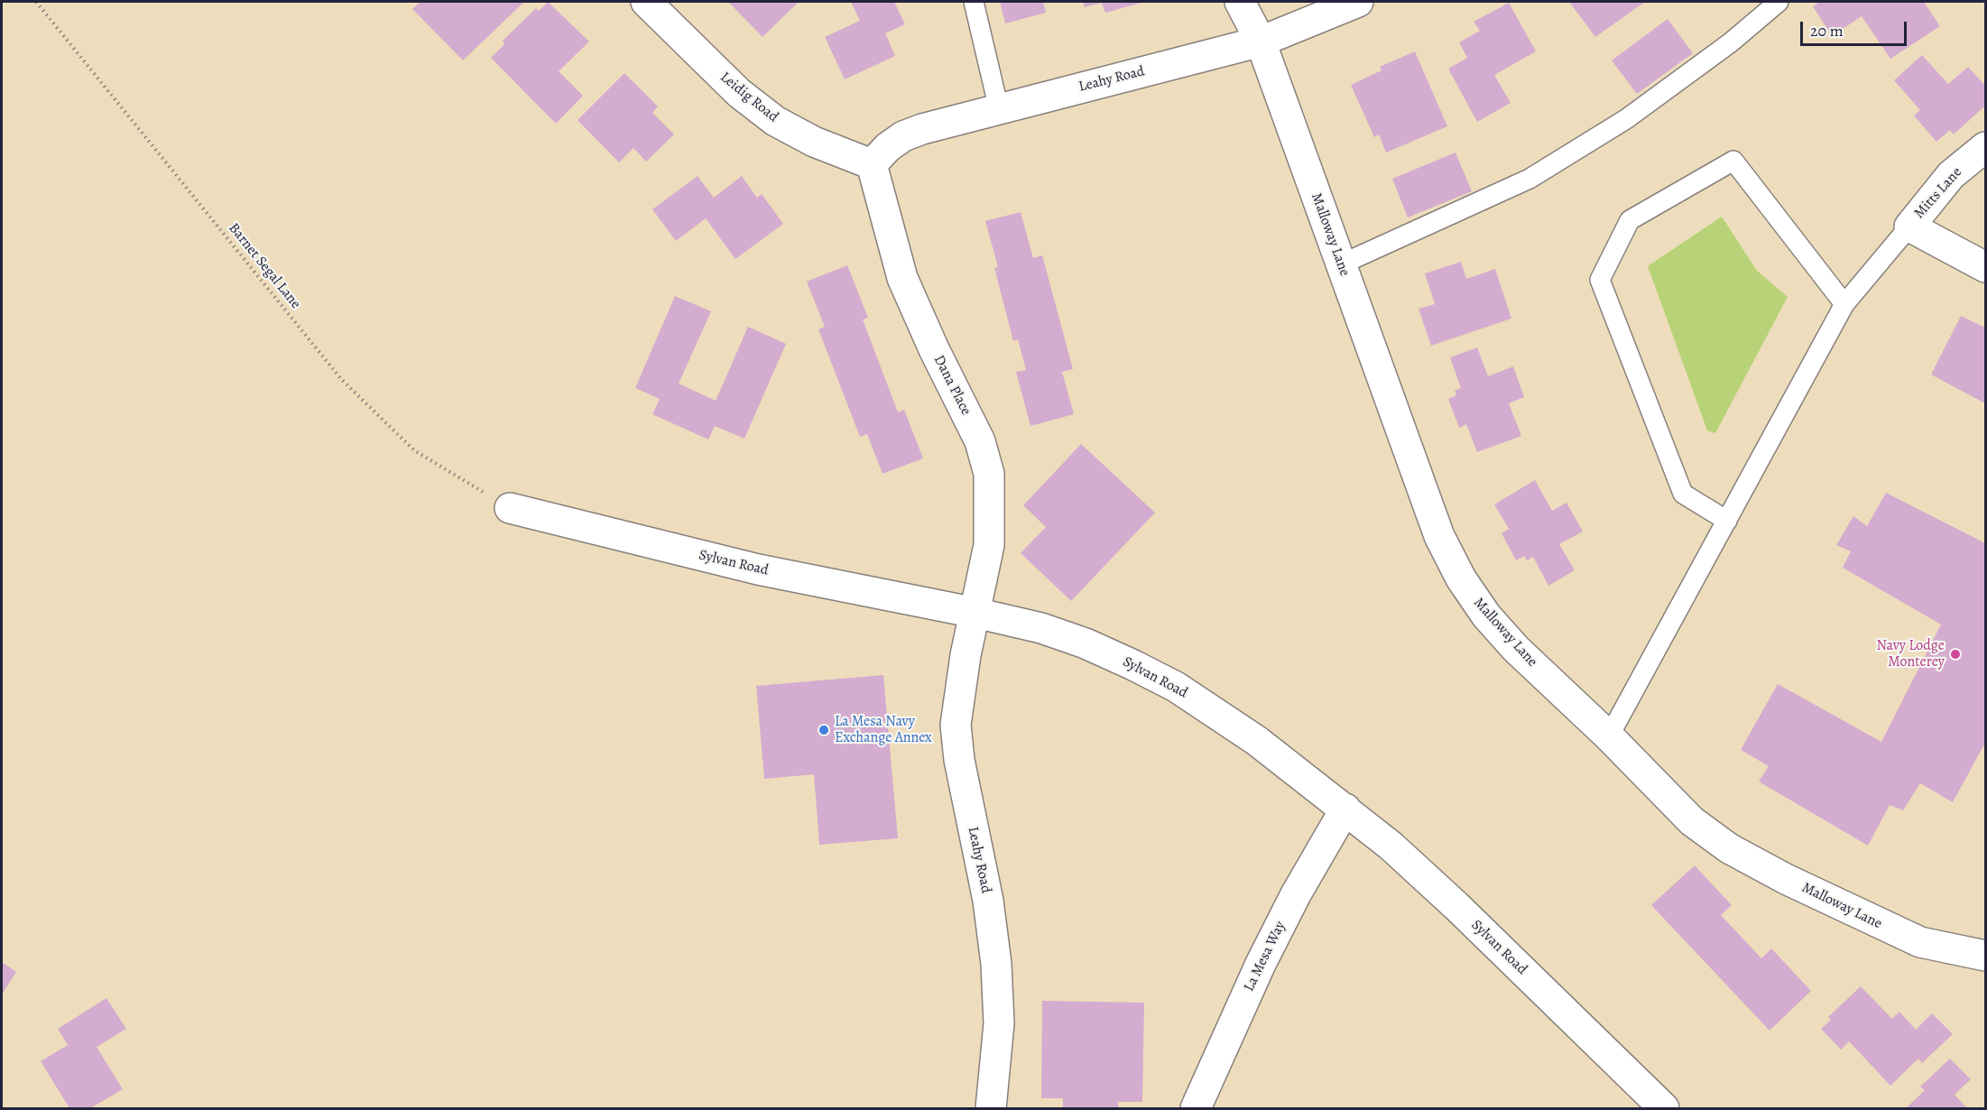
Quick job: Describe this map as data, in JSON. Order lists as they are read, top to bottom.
{
  "streets": {
    "street": [
      "Leahy Road",
      "Leidig Road",
      "Mitts Lane",
      "Malloway Lane",
      "Dana Place",
      "Sylvan Road",
      "La Mesa Way"
    ],
    "path": ["Barnet Segal Lane"]
  },
  "crossings": [
    ["Leahy Road", "Leidig Road"],
    ["Leahy Road", "Malloway Lane"],
    ["Leahy Road", "Dana Place"],
    ["Leahy Road", "Sylvan Road"],
    ["Leidig Road", "Dana Place"],
    ["Barnet Segal Lane", "Sylvan Road"],
    ["Dana Place", "Sylvan Road"],
    ["Sylvan Road", "La Mesa Way"]
  ],
  "places": ["Navy Lodge Monterey", "La Mesa Navy Exchange Annex"],
  "scale_bar": "20 m"
}
